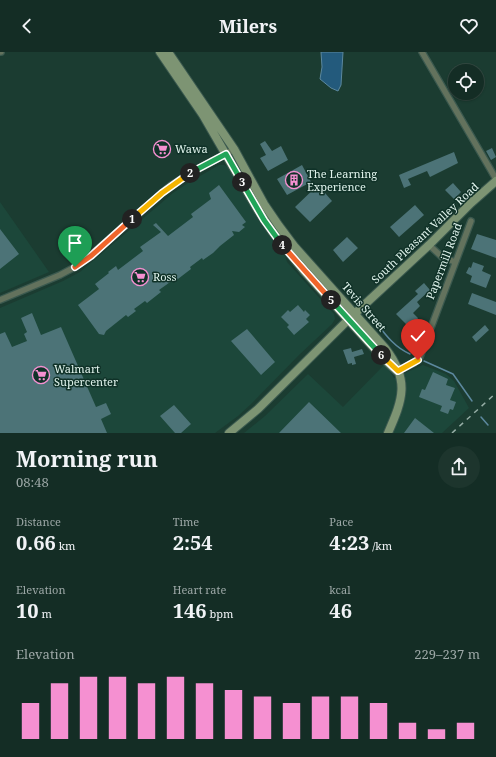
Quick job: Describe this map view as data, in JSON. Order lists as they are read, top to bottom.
{
  "streets": {
    "main road": ["South Pleasant Valley Road", "Tevis Street"],
    "street": ["Papermill Road"]
  },
  "crossings": [
    ["South Pleasant Valley Road", "Tevis Street"],
    ["Papermill Road", "Tevis Street"]
  ],
  "places": {
    "supermarket": ["Wawa", "Ross", "Walmart Supercenter"],
    "building": ["The Learning Experience"]
  },
  "page": {
    "header": "Milers",
    "pins": [
      "2",
      "3",
      "1",
      "4",
      "5",
      "6"
    ],
    "heading": ["Morning run", "08:48"],
    "stats": [
      ["Distance", "0.66 km"],
      ["Time", "2:54"],
      ["Pace", "4:23 /km"],
      ["Elevation", "10 m"],
      ["Heart rate", "146 bpm"],
      ["kcal", "46"]
    ],
    "chart": ["Elevation", "229–237 m"]
  }
}
